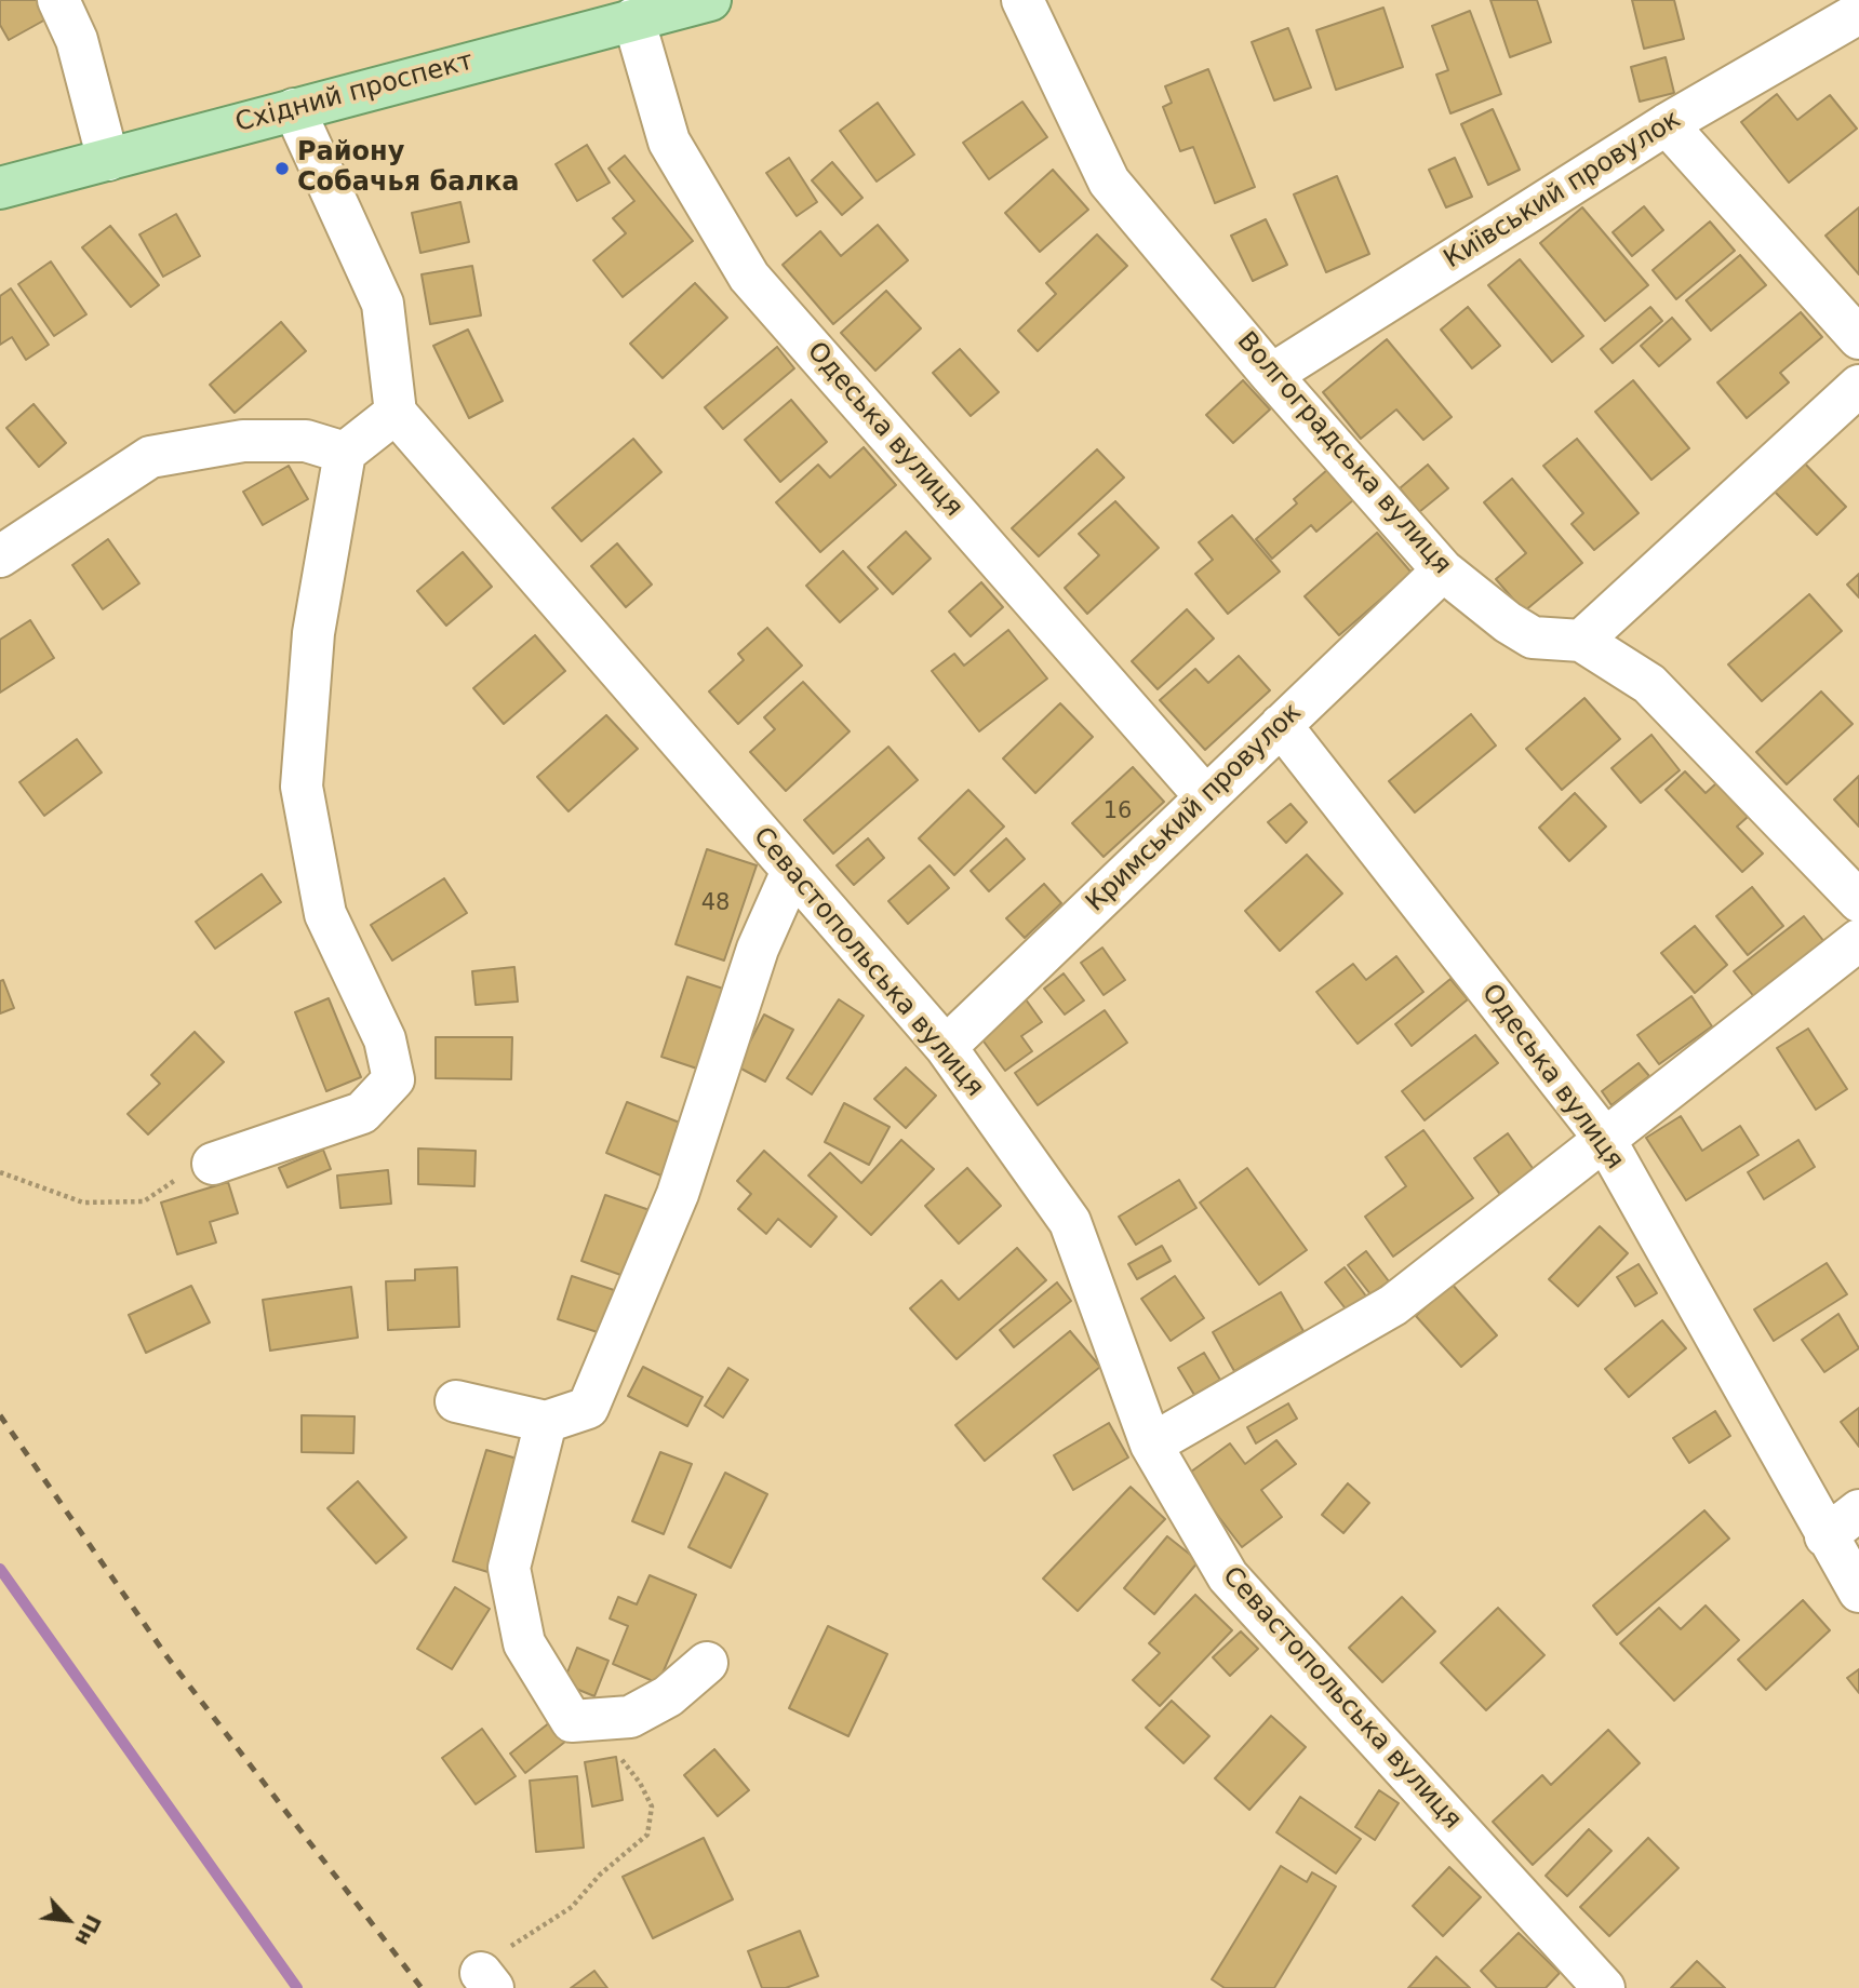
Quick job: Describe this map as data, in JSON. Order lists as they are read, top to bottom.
{
  "streets": {
    "main road": ["Східний проспект"],
    "street": [
      "Київський провулок",
      "Одеська вулиця",
      "Волгоградська вулиця",
      "Кримський провулок",
      "Севастопольська вулиця"
    ]
  },
  "crossings": [
    ["Східний проспект", "Одеська вулиця"],
    ["Київський провулок", "Волгоградська вулиця"],
    ["Одеська вулиця", "Кримський провулок"],
    ["Волгоградська вулиця", "Кримський провулок"],
    ["Кримський провулок", "Севастопольська вулиця"]
  ],
  "places": ["Району Собачья балка"],
  "house_numbers": ["16", "48"],
  "north": "bottom right"
}
